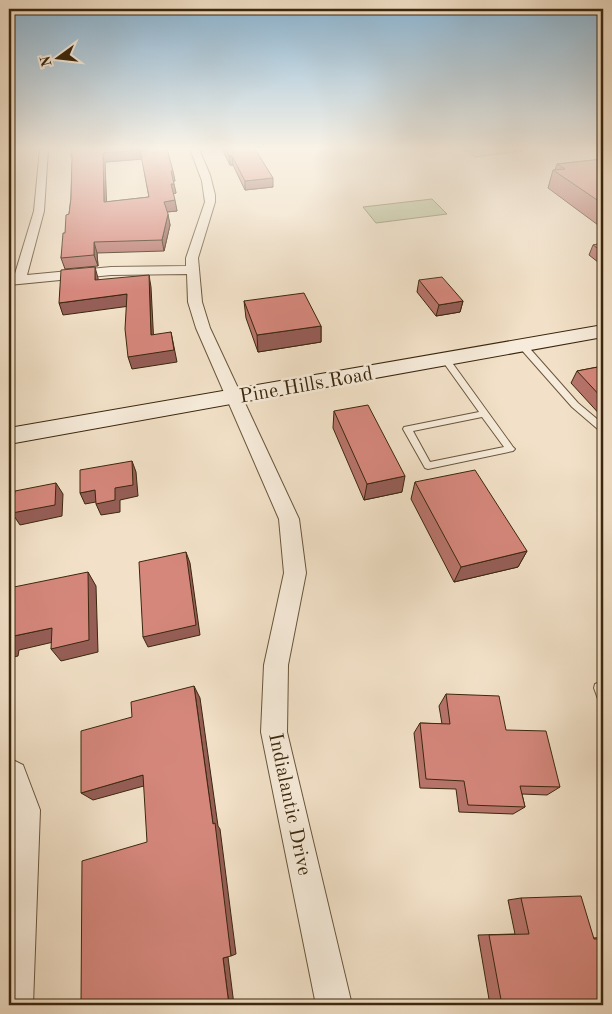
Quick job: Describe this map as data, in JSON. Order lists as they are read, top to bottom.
{
  "streets": {
    "main road": ["Pine Hills Road"],
    "street": ["Indialantic Drive"]
  },
  "crossings": [
    ["Pine Hills Road", "Indialantic Drive"]
  ],
  "north": "left"
}
